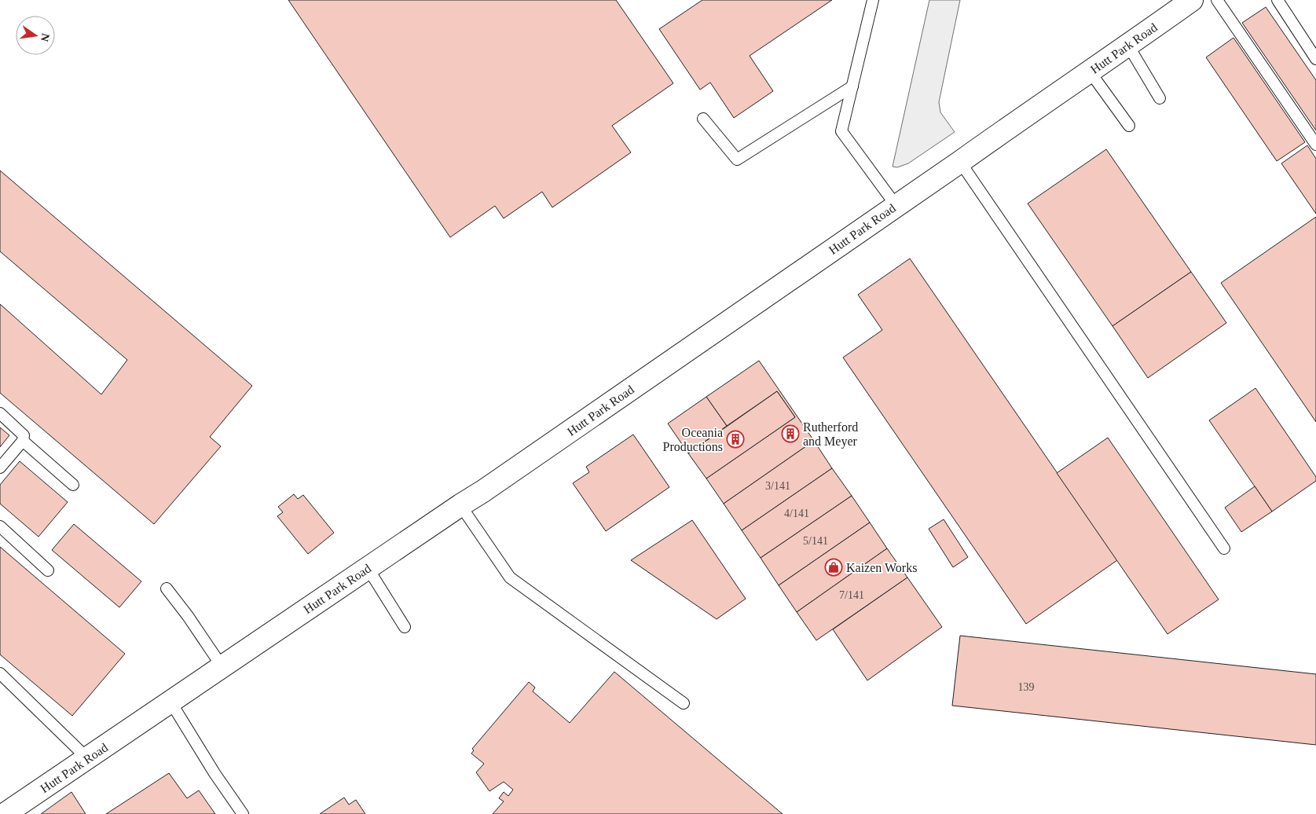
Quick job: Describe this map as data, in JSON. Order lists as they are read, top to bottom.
{
  "streets": {
    "street": ["Hutt Park Road"]
  },
  "places": {
    "building": ["Rutherford and Meyer", "Oceania Productions"],
    "shop": ["Kaizen Works"]
  },
  "house_numbers": [
    "3/141",
    "4/141",
    "5/141",
    "7/141",
    "139"
  ],
  "north": "right"
}
